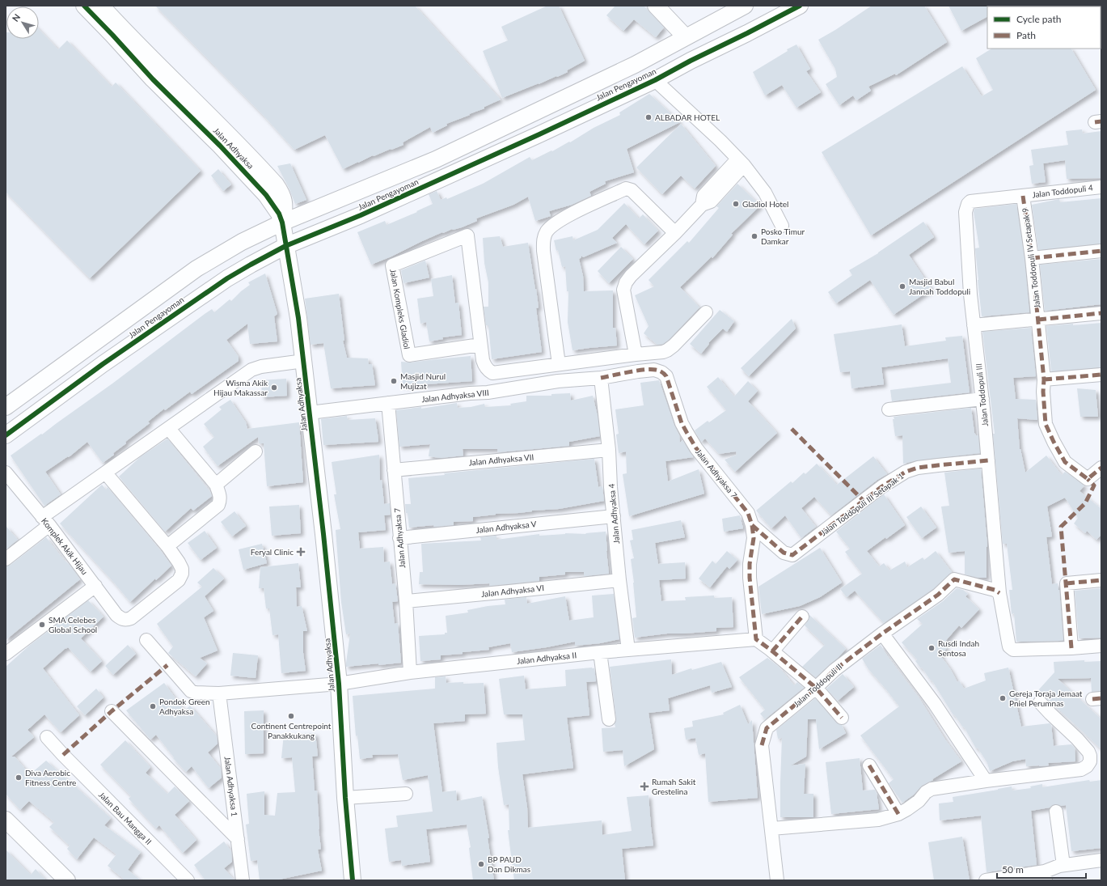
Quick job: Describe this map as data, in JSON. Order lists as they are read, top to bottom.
{
  "streets": {
    "street": [
      "Jalan Pengayoman",
      "Jalan Adhyaksa",
      "Jalan Toddopuli 4",
      "Jalan Toddopuli IV Setapak 9",
      "Jalan Kompleks Gladiol",
      "Jalan Toddopuli III",
      "Jalan Adhyaksa VIII",
      "Jalan Adhyaksa VII",
      "Jalan Adhyaksa 7",
      "Jalan Toddopuli III Setapak 1",
      "Jalan Adhyaksa 4",
      "Jalan Adhyaksa V",
      "Komplek Akik Hijau",
      "Jalan Adhyaksa VI",
      "Jalan Adhyaksa II",
      "Jalan Toddopuli II",
      "Jalan Adhyaksa 1",
      "Jalan Bau Mangga II"
    ]
  },
  "crossings": [
    ["Jalan Pengayoman", "Jalan Adhyaksa"],
    ["Jalan Adhyaksa", "Jalan Adhyaksa VIII"],
    ["Jalan Adhyaksa", "Jalan Adhyaksa II"],
    ["Jalan Toddopuli 4", "Jalan Toddopuli IV Setapak 9"],
    ["Jalan Toddopuli 4", "Jalan Toddopuli III"],
    ["Jalan Toddopuli IV Setapak 9", "Jalan Toddopuli III"],
    ["Jalan Toddopuli III", "Jalan Toddopuli III Setapak 1"],
    ["Jalan Toddopuli III", "Jalan Toddopuli II"],
    ["Jalan Adhyaksa VIII", "Jalan Adhyaksa 7"],
    ["Jalan Adhyaksa VIII", "Jalan Adhyaksa 4"],
    ["Jalan Adhyaksa VII", "Jalan Adhyaksa 7"],
    ["Jalan Adhyaksa VII", "Jalan Adhyaksa 4"],
    ["Jalan Adhyaksa 7", "Jalan Toddopuli III Setapak 1"],
    ["Jalan Adhyaksa 7", "Jalan Adhyaksa 4"],
    ["Jalan Adhyaksa 7", "Jalan Adhyaksa V"],
    ["Jalan Adhyaksa 7", "Jalan Adhyaksa VI"],
    ["Jalan Adhyaksa 7", "Jalan Adhyaksa II"],
    ["Jalan Adhyaksa 4", "Jalan Adhyaksa V"],
    ["Jalan Adhyaksa 4", "Jalan Adhyaksa VI"],
    ["Jalan Adhyaksa 4", "Jalan Adhyaksa II"],
    ["Jalan Adhyaksa II", "Jalan Adhyaksa 1"]
  ],
  "places": {
    "other": [
      "ALBADAR HOTEL",
      "Gladiol Hotel",
      "Posko Timur Damkar",
      "Masjid Babul Jannah Toddopuli",
      "Masjid Nurul Mujizat",
      "Wisma Akik Hijau Makassar",
      "SMA Celebes Global School",
      "Rusdi Indah Sentosa",
      "Gereja Toraja Jemaat Pniel Perumnas",
      "Pondok Green Adhyaksa",
      "Continent Centrepoint Panakkukang",
      "Diva Aerobic Fitness Centre",
      "BP PAUD Dan Dikmas"
    ],
    "health": ["Feryal Clinic", "Rumah Sakit Grestelina"]
  },
  "legend": ["Cycle path", "Path"],
  "scale_bar": "50 m",
  "north": "top left"
}
